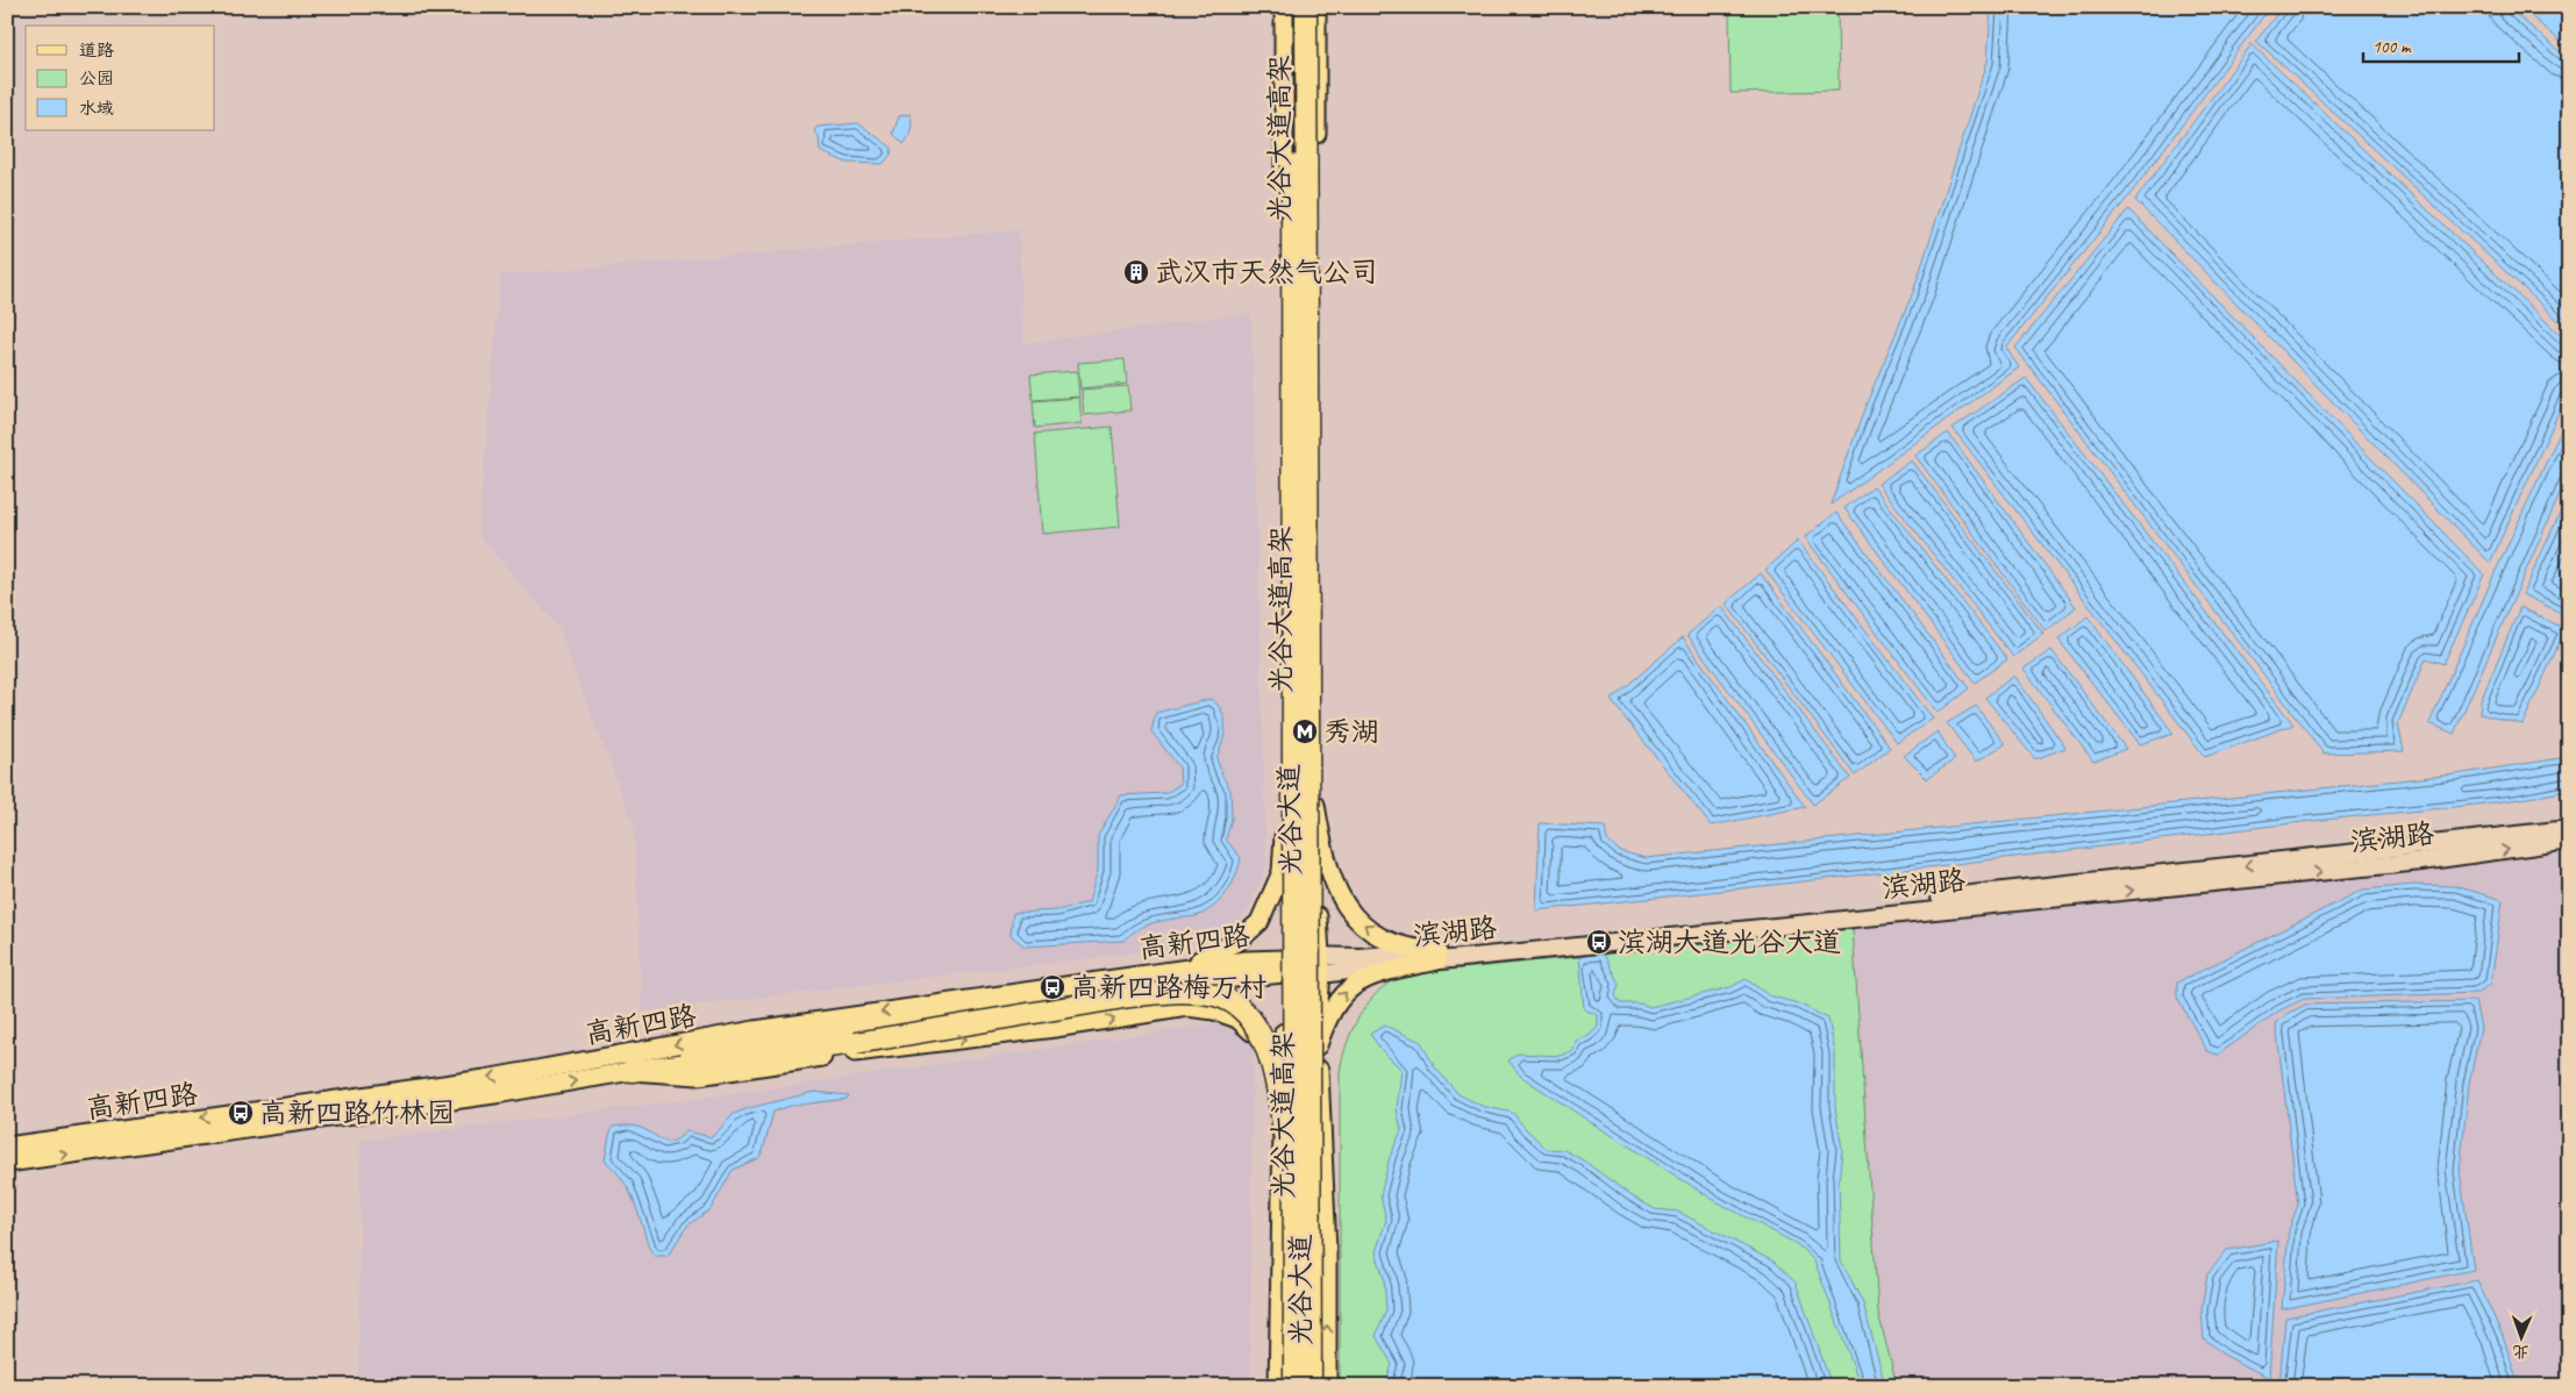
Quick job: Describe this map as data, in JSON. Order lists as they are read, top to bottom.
{
  "streets": {
    "highway": ["光谷大道高架"],
    "main road": ["光谷大道", "滨湖路", "高新四路"]
  },
  "crossings": [
    ["光谷大道", "滨湖路"],
    ["光谷大道", "高新四路"],
    ["滨湖路", "高新四路"]
  ],
  "places": {
    "building": ["武汉市天然气公司"],
    "metro station": ["秀湖"],
    "bus stop": ["滨湖大道光谷大道", "高新四路梅万村", "高新四路竹林园"]
  },
  "legend": ["道路", "公园", "水域"],
  "scale_bar": "100 m",
  "north": "bottom"
}
